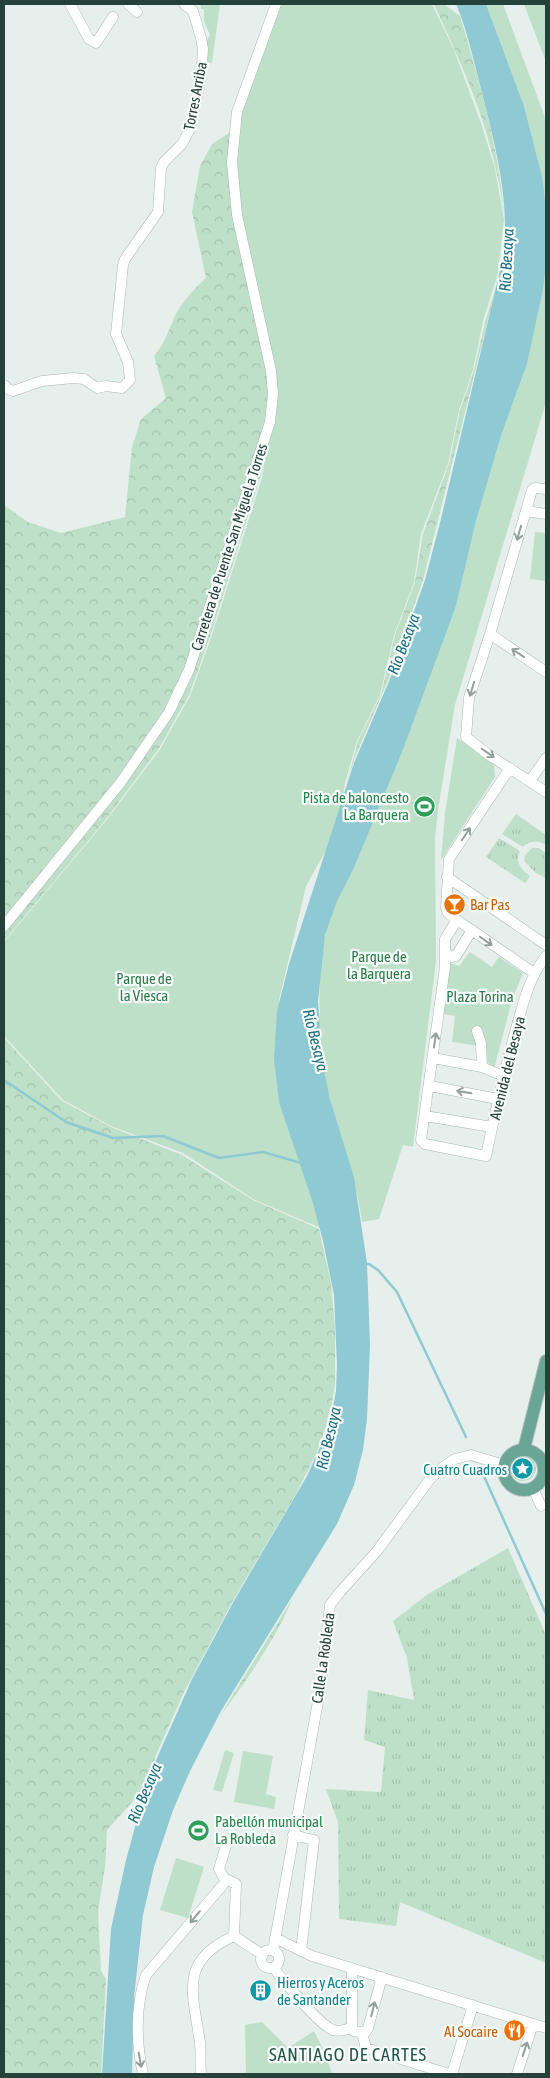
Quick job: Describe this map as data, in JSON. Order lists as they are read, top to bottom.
{
  "streets": {
    "street": [
      "Torres Arriba",
      "Carretera de Puente San Miguel a Torres",
      "Avenida del Besaya",
      "Calle La Robleda"
    ]
  },
  "districts": ["SANTIAGO DE CARTES"],
  "water": ["Río Besaya"],
  "parks": ["Parque de la Barquera", "Parque de la Viesca", "Plaza Torina"],
  "places": {
    "sports": ["Pista de baloncesto La Barquera", "Pabellón municipal La Robleda"],
    "bar": ["Bar Pas"],
    "place": ["Cuatro Cuadros"],
    "building": ["Hierros y Aceros de Santander"],
    "restaurant": ["Al Socaire"]
  }
}
